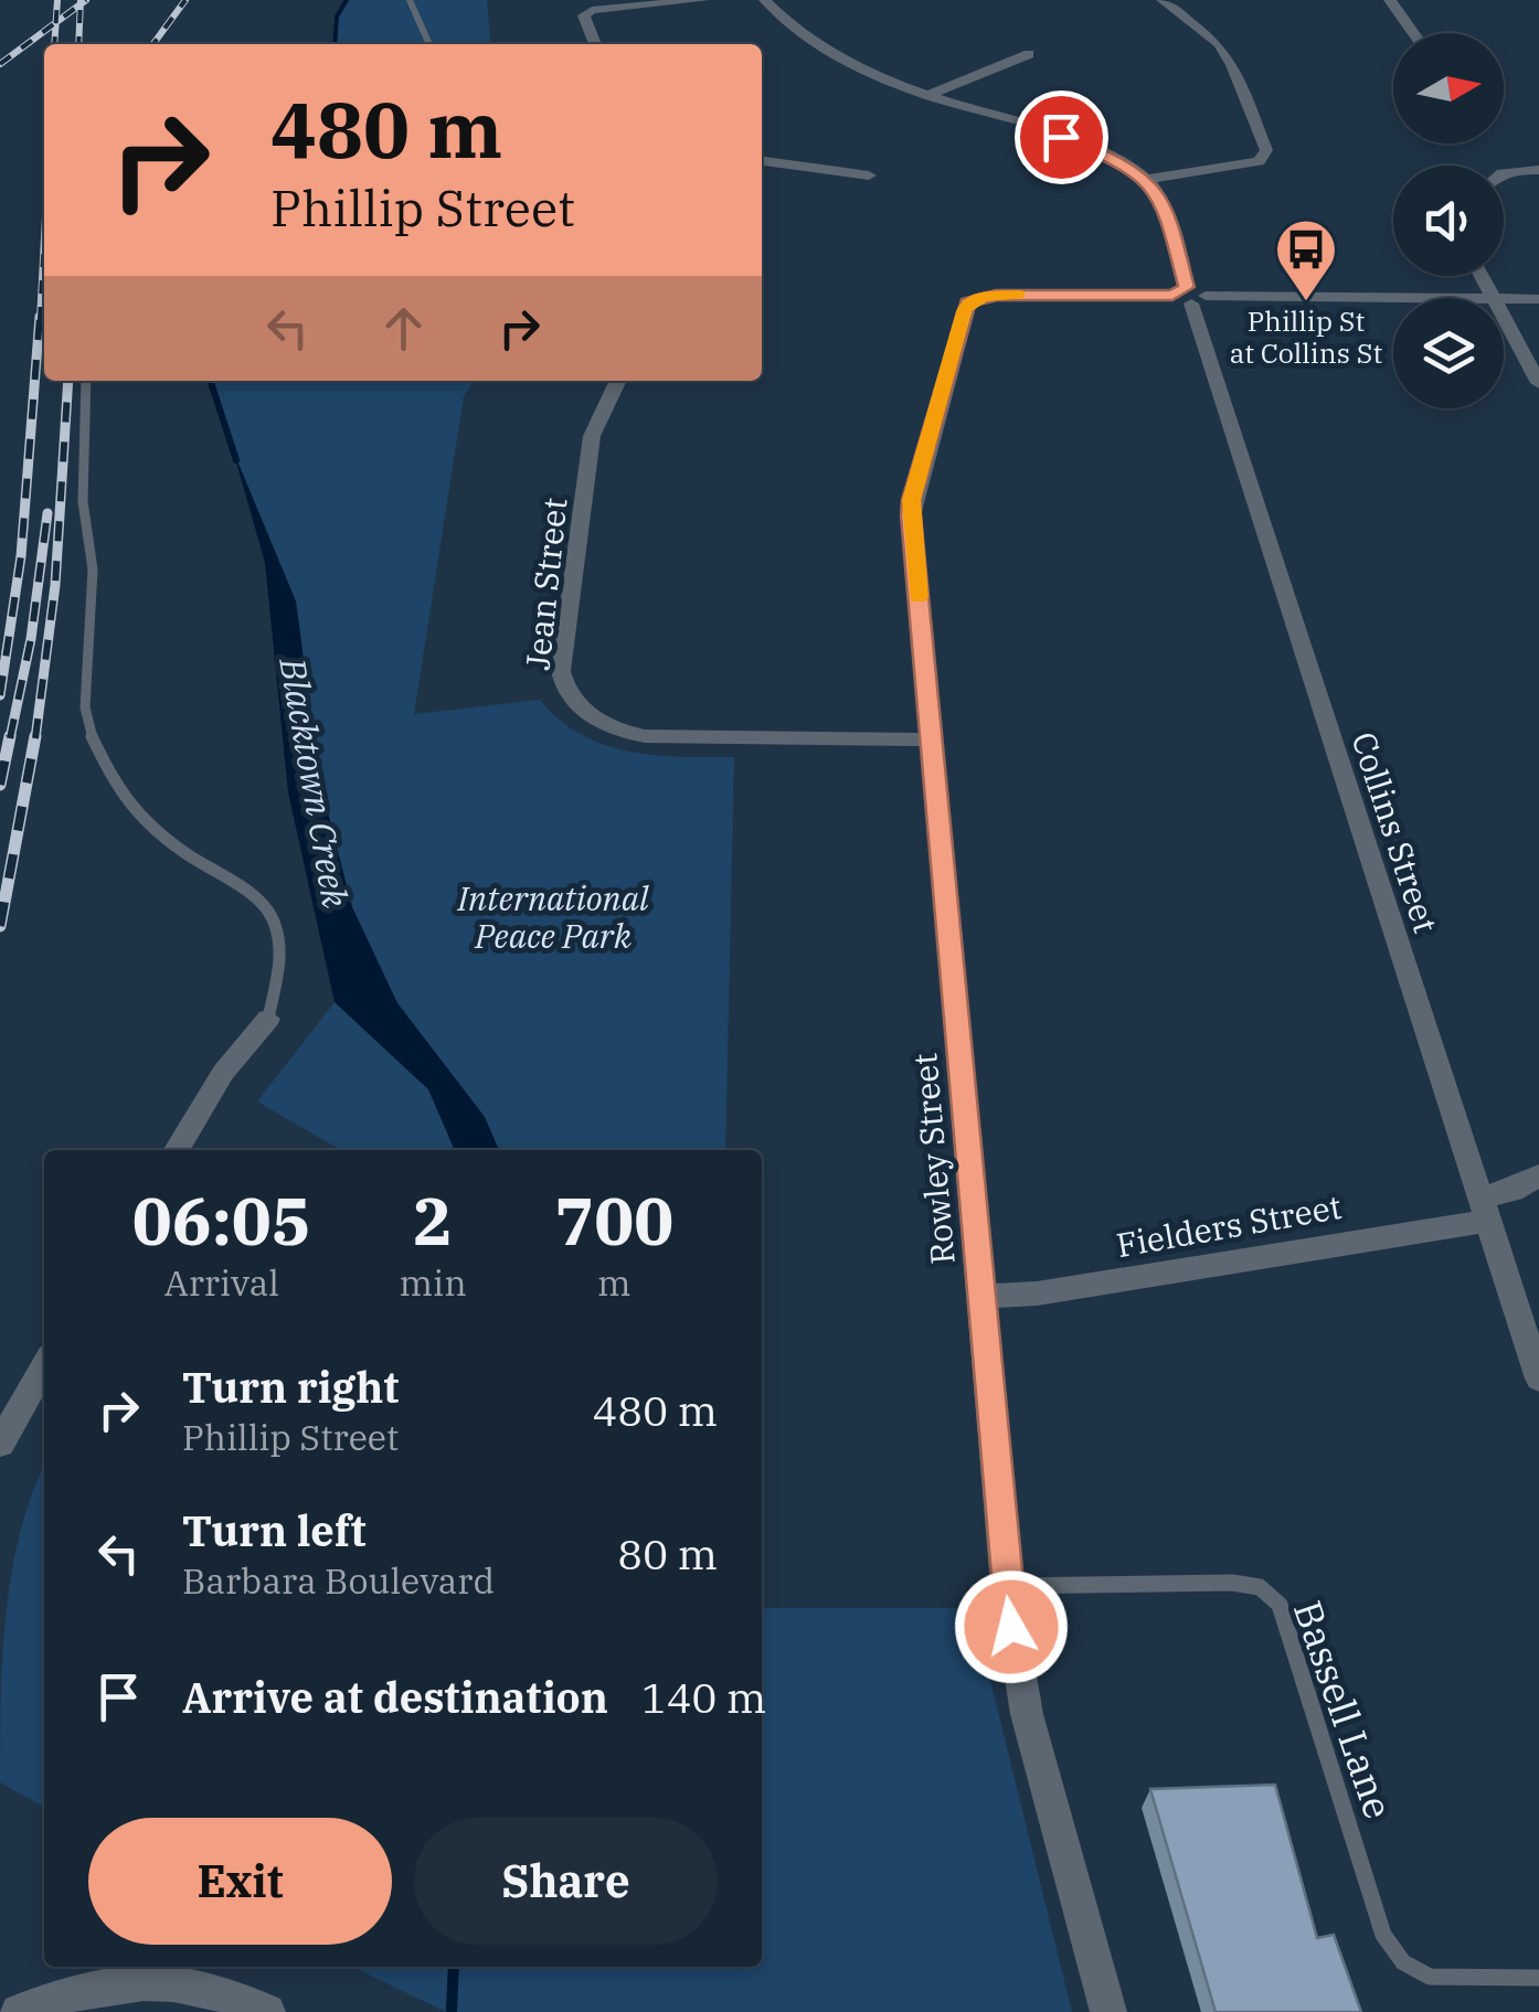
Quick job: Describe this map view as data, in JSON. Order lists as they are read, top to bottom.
{
  "streets": {
    "street": [
      "Jean Street",
      "Collins Street",
      "Rowley Street",
      "Fielders Street"
    ],
    "lane": ["Bassell Lane"]
  },
  "crossings": [
    ["Jean Street", "Rowley Street"],
    ["Collins Street", "Rowley Street"],
    ["Collins Street", "Fielders Street"],
    ["Rowley Street", "Fielders Street"],
    ["Rowley Street", "Bassell Lane"]
  ],
  "water": ["Blacktown Creek"],
  "parks": ["International Peace Park"],
  "places": {
    "bus stop": ["Phillip St at Collins St"]
  },
  "north": "right",
  "page": {
    "turn": ["480 m", "Phillip Street"],
    "eta": [
      "06:05",
      "Arrival",
      "2",
      "min",
      "700",
      "m"
    ],
    "list": [
      {
        "name": "Turn right",
        "note": "Phillip Street",
        "value": "480 m"
      },
      {
        "name": "Turn left",
        "note": "Barbara Boulevard",
        "value": "80 m"
      },
      {
        "name": "Arrive at destination",
        "value": "140 m"
      }
    ],
    "buttons": ["Exit", "Share"]
  }
}
